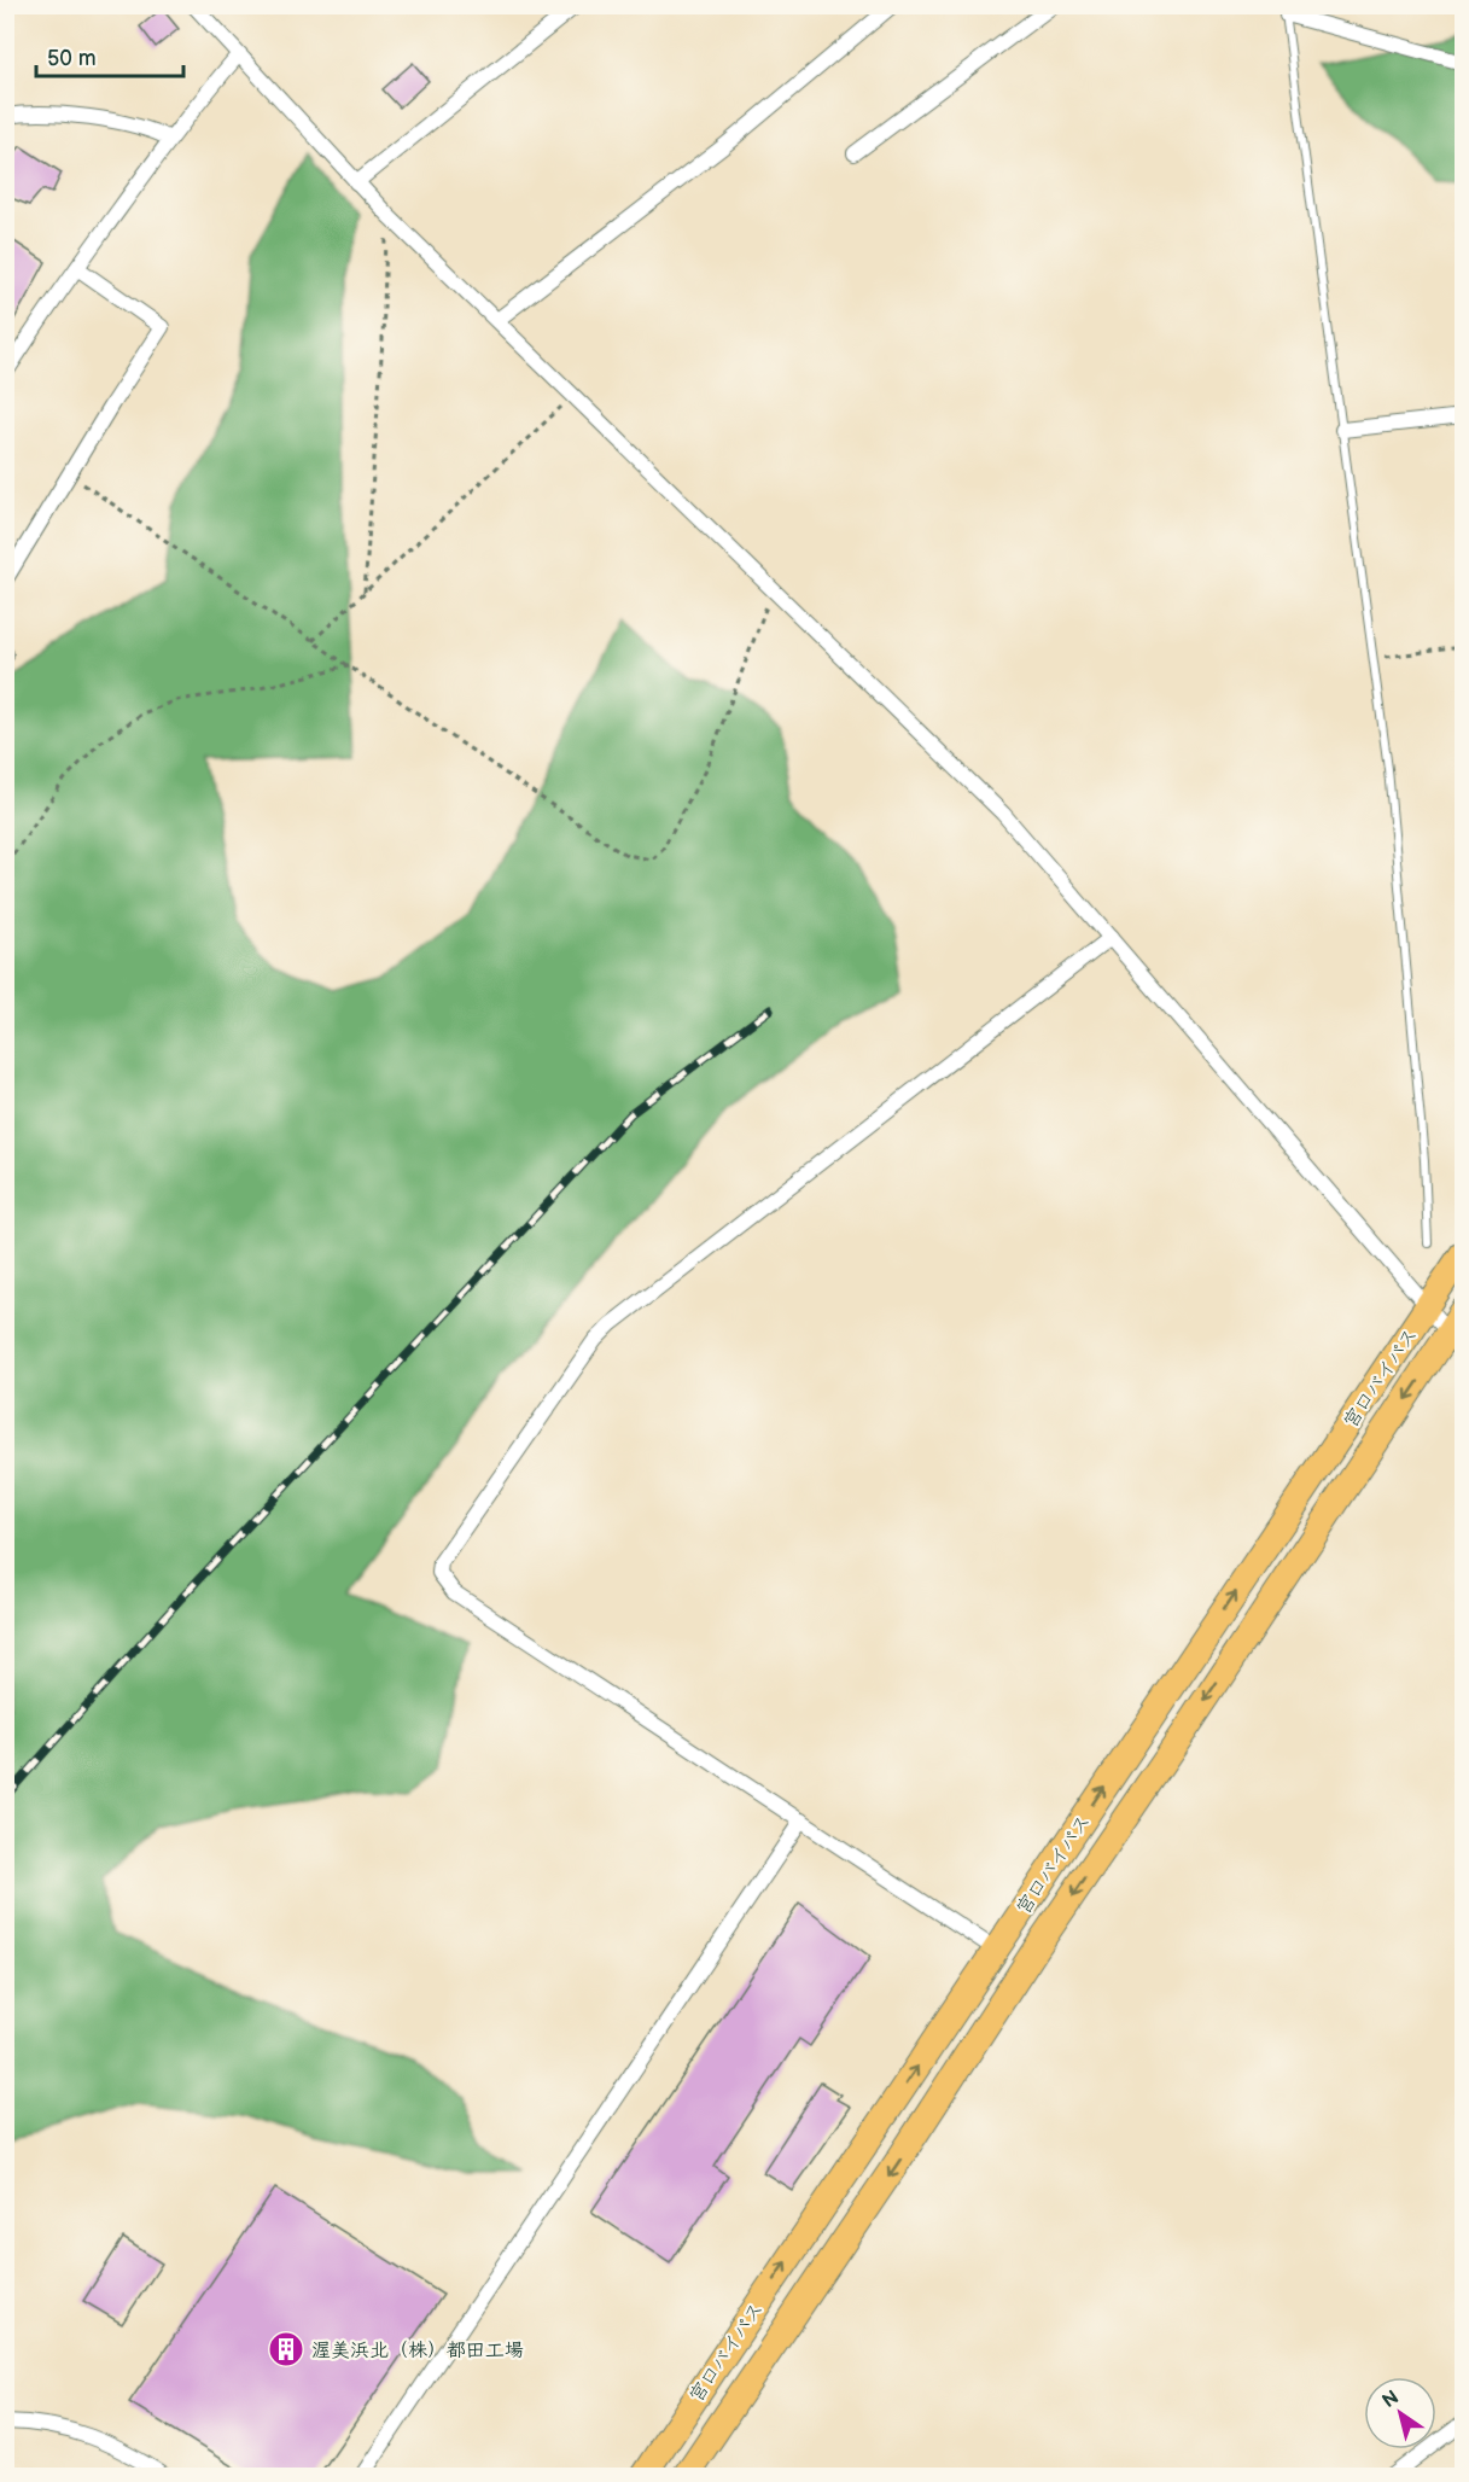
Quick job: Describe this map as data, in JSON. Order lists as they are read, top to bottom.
{
  "streets": {
    "highway": ["宮口バイパス"]
  },
  "places": {
    "building": ["渥美浜北（株）都田工場"]
  },
  "scale_bar": "50 m",
  "north": "top left"
}
